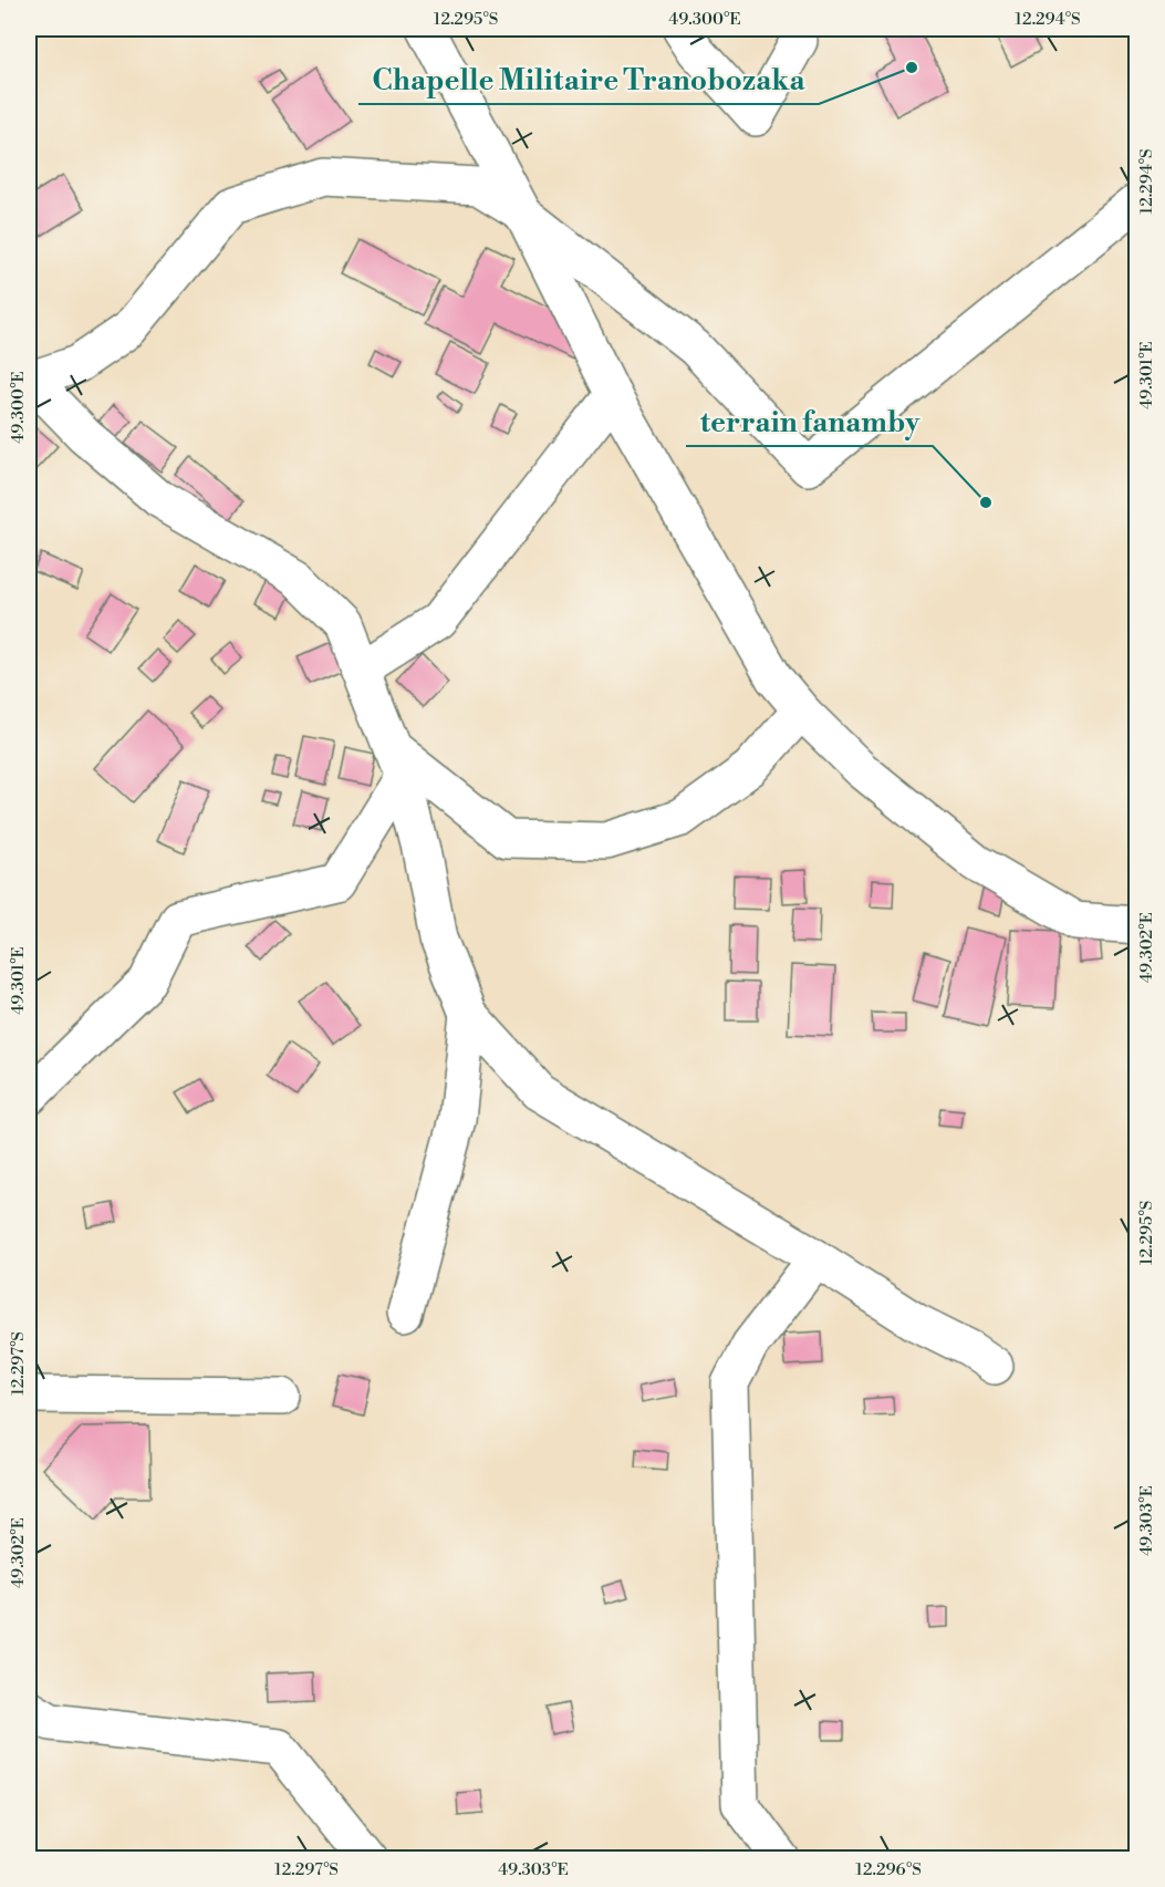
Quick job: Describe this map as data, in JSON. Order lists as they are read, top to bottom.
{
  "places": ["Chapelle Militaire Tranobozaka", "terrain fanamby"],
  "coordinates": [
    "12.295°S",
    "49.300°E",
    "12.294°S",
    "49.301°E",
    "49.302°E",
    "12.297°S",
    "49.303°E",
    "12.296°S"
  ]
}
